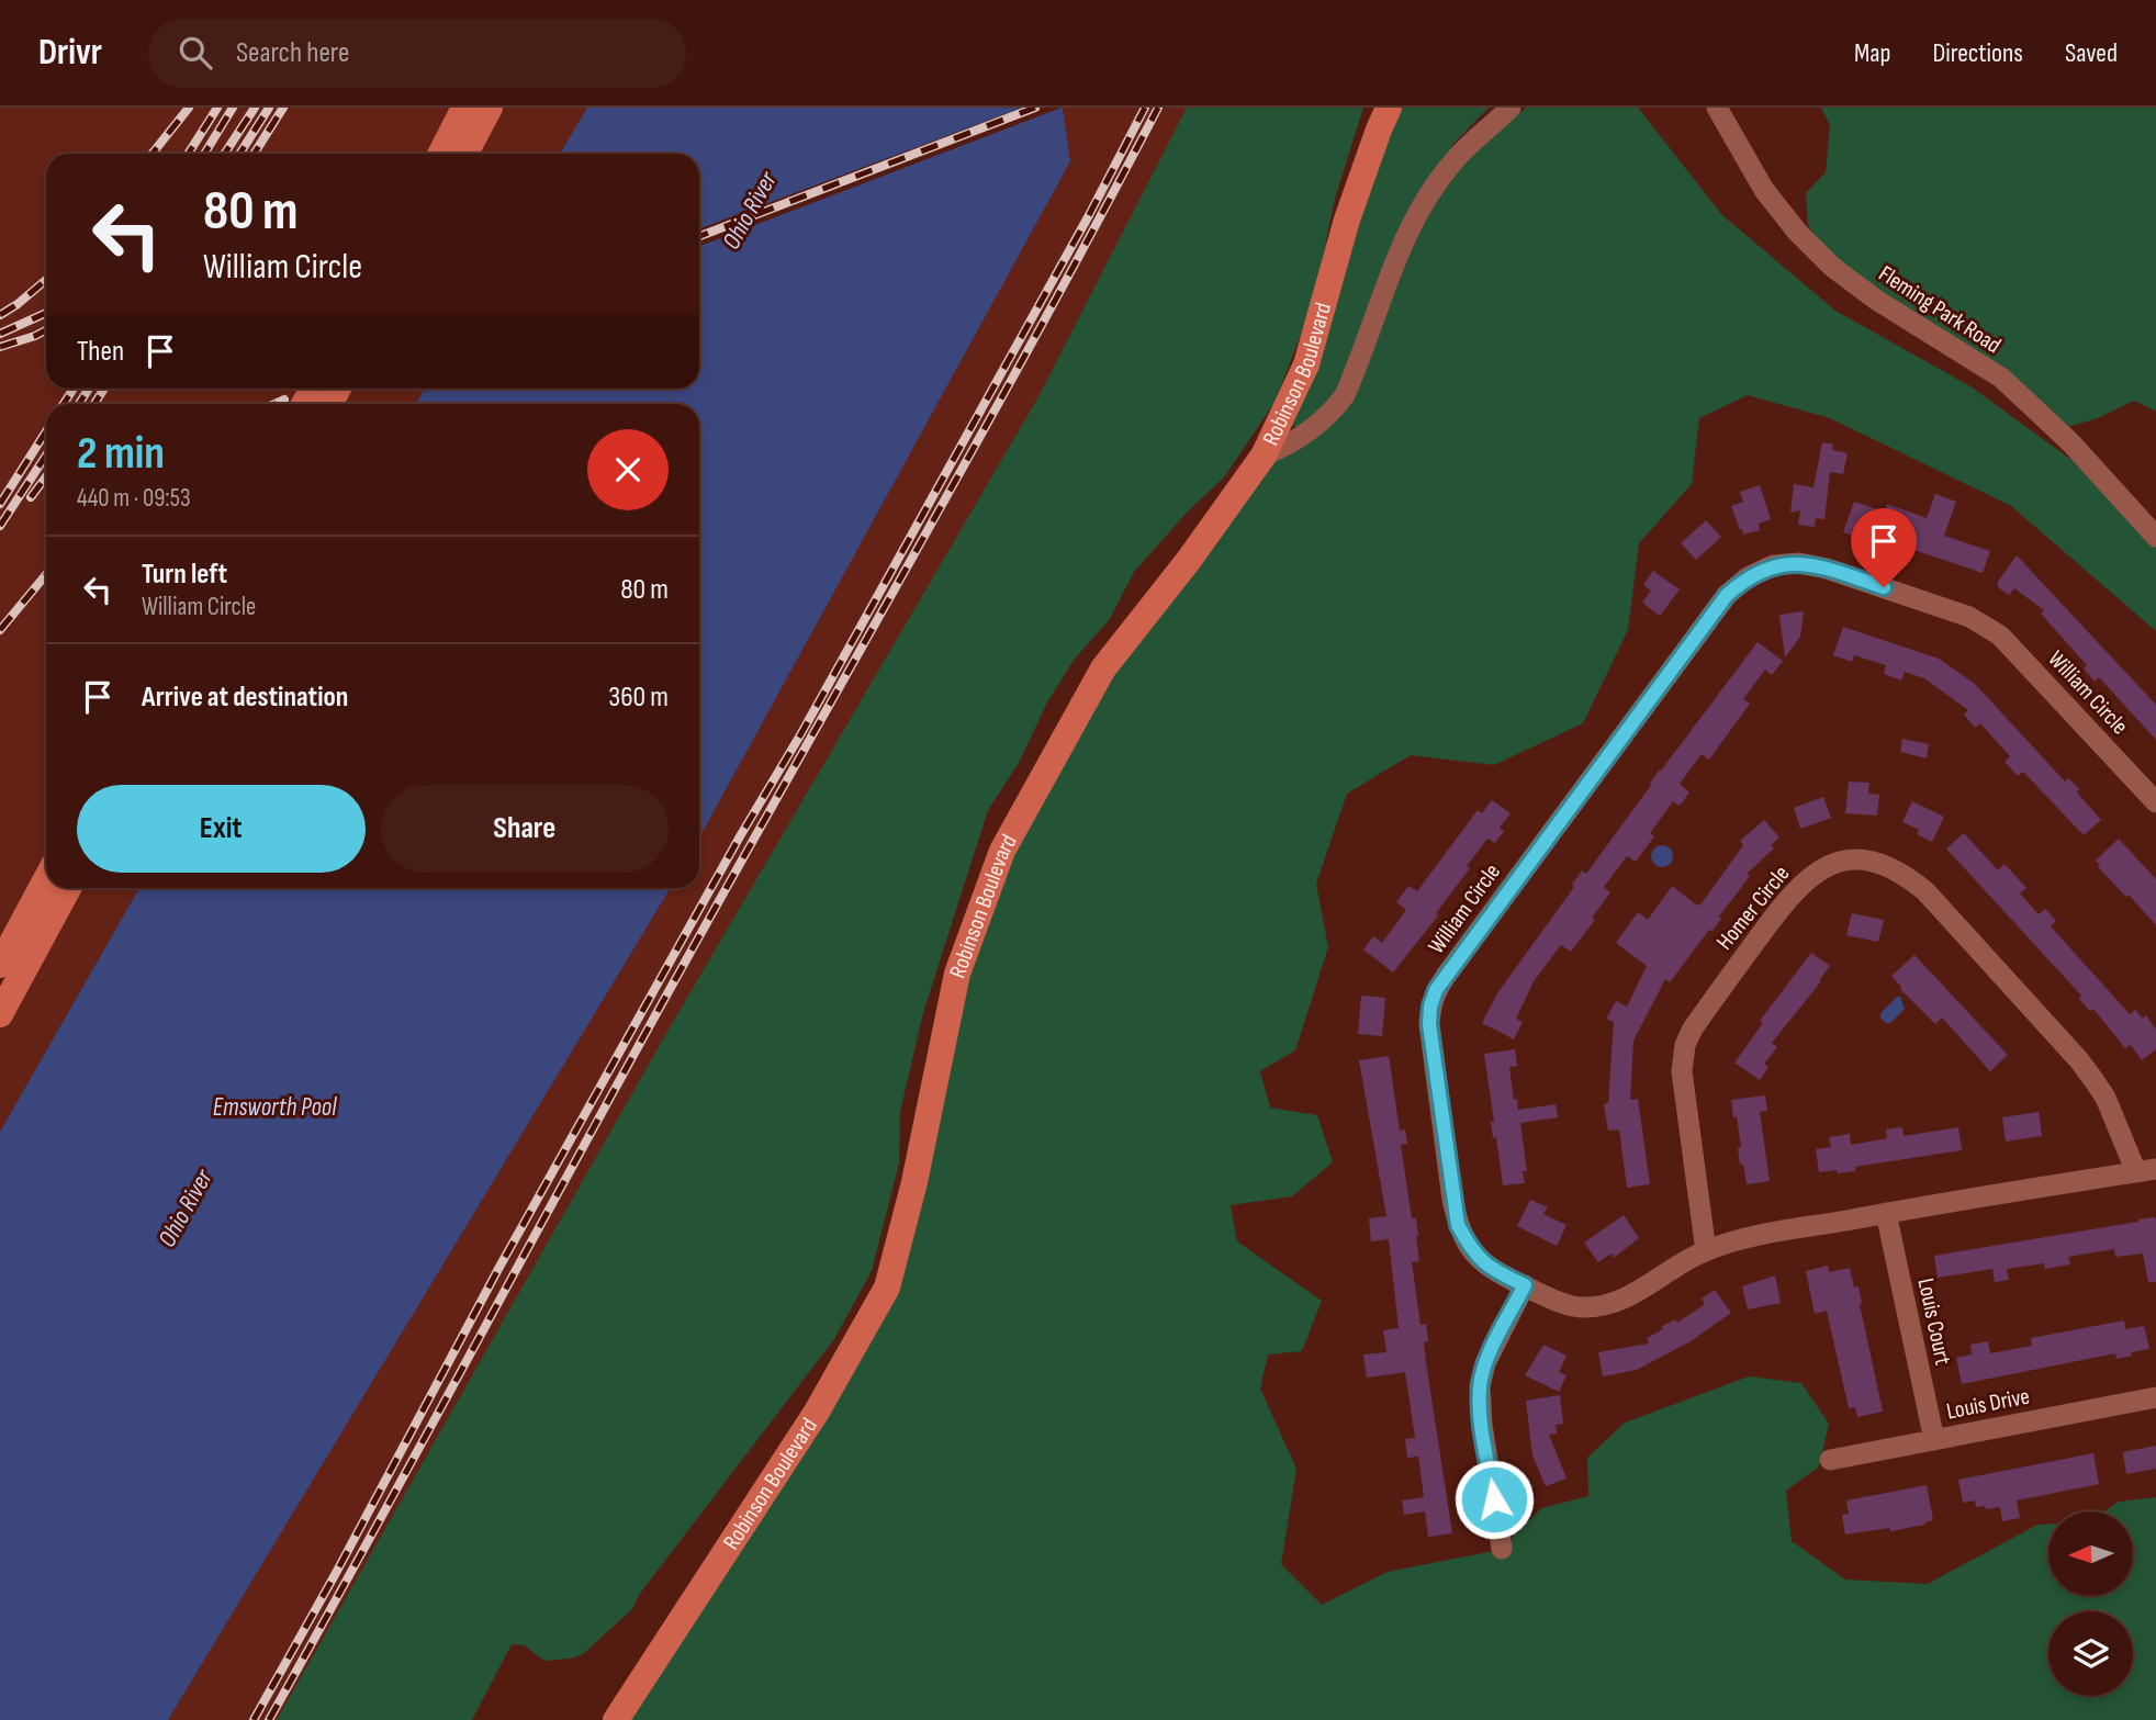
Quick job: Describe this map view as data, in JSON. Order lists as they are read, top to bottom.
{
  "streets": {
    "main road": ["Robinson Boulevard"],
    "street": [
      "Fleming Park Road",
      "William Circle",
      "Homer Circle",
      "Louis Court",
      "Louis Drive"
    ]
  },
  "crossings": [
    ["William Circle", "Homer Circle"],
    ["William Circle", "Louis Court"],
    ["Louis Court", "Louis Drive"]
  ],
  "water": ["Ohio River", "Emsworth Pool"],
  "north": "left",
  "page": {
    "header": "Drivr",
    "search": "Search here",
    "nav": ["Map", "Directions", "Saved"],
    "turn": ["80 m", "William Circle"],
    "then": "Then",
    "heading": ["2 min", "440 m · 09:53"],
    "list": [
      {
        "name": "Turn left",
        "note": "William Circle",
        "value": "80 m"
      },
      {
        "name": "Arrive at destination",
        "value": "360 m"
      }
    ],
    "buttons": ["Exit", "Share"]
  }
}
